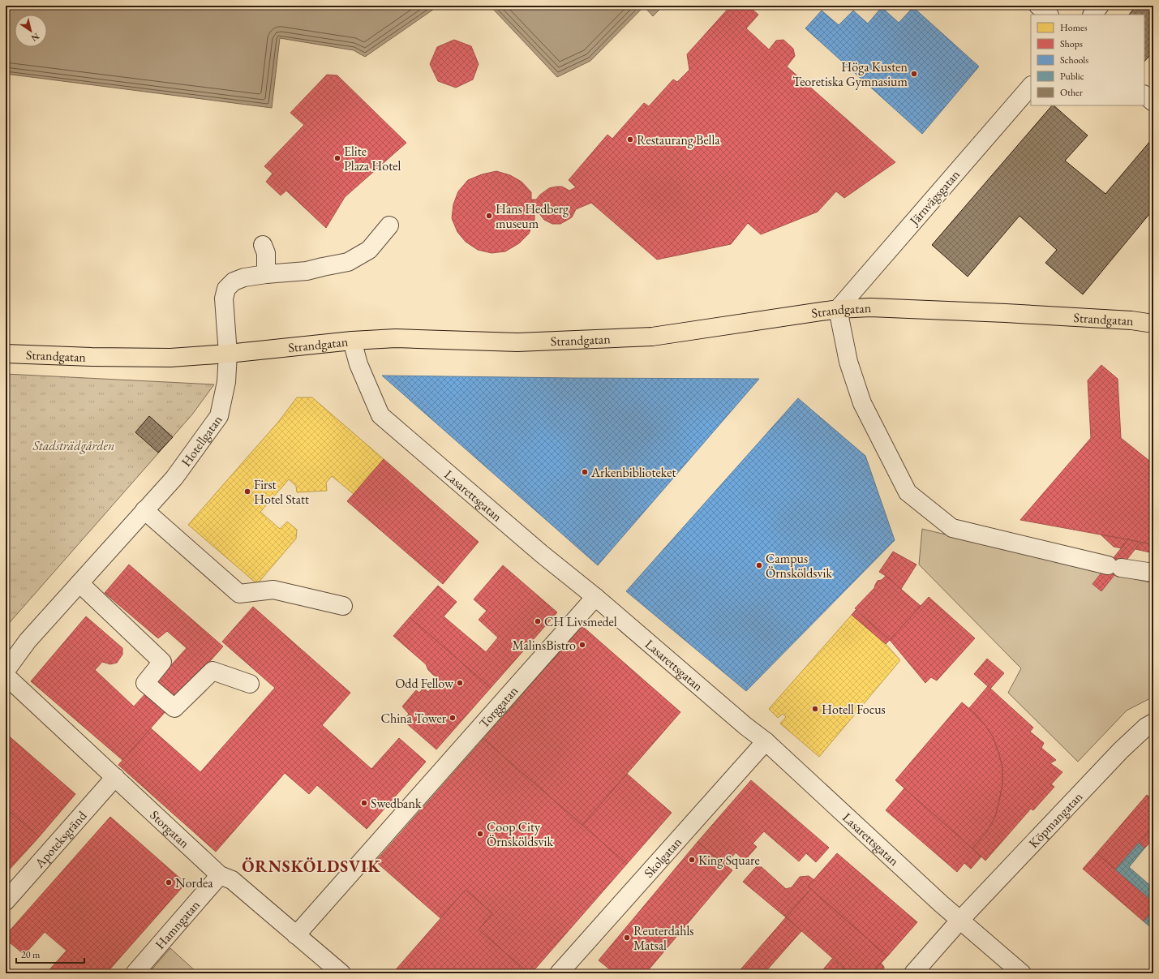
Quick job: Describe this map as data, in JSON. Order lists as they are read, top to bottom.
{
  "streets": {
    "main road": ["Strandgatan"],
    "street": [
      "Järnvägsgatan",
      "Hotellgatan",
      "Lasarettsgatan",
      "Torggatan",
      "Köpmangatan",
      "Storgatan",
      "Apoteksgränd",
      "Skolgatan",
      "Hamngatan"
    ]
  },
  "crossings": [
    ["Järnvägsgatan", "Strandgatan"],
    ["Strandgatan", "Hotellgatan"],
    ["Strandgatan", "Lasarettsgatan"],
    ["Lasarettsgatan", "Torggatan"],
    ["Lasarettsgatan", "Köpmangatan"],
    ["Lasarettsgatan", "Skolgatan"],
    ["Torggatan", "Storgatan"],
    ["Storgatan", "Apoteksgränd"],
    ["Storgatan", "Hamngatan"]
  ],
  "districts": ["ÖRNSKÖLDSVIK"],
  "parks": ["Stadsträdgården"],
  "places": [
    "Höga Kusten Teoretiska Gymnasium",
    "Restaurang Bella",
    "Elite Plaza Hotel",
    "Hans Hedberg museum",
    "Arkenbiblioteket",
    "First Hotel Statt",
    "Campus Örnsköldsvik",
    "CH Livsmedel",
    "MalinsBistro",
    "Odd Fellow",
    "Hotell Focus",
    "China Tower",
    "Swedbank",
    "Coop City Örnsköldsvik",
    "King Square",
    "Nordea",
    "Reuterdahls Matsal"
  ],
  "legend": [
    "Homes",
    "Shops",
    "Schools",
    "Public",
    "Other"
  ],
  "scale_bar": "20 m",
  "north": "bottom right"
}
